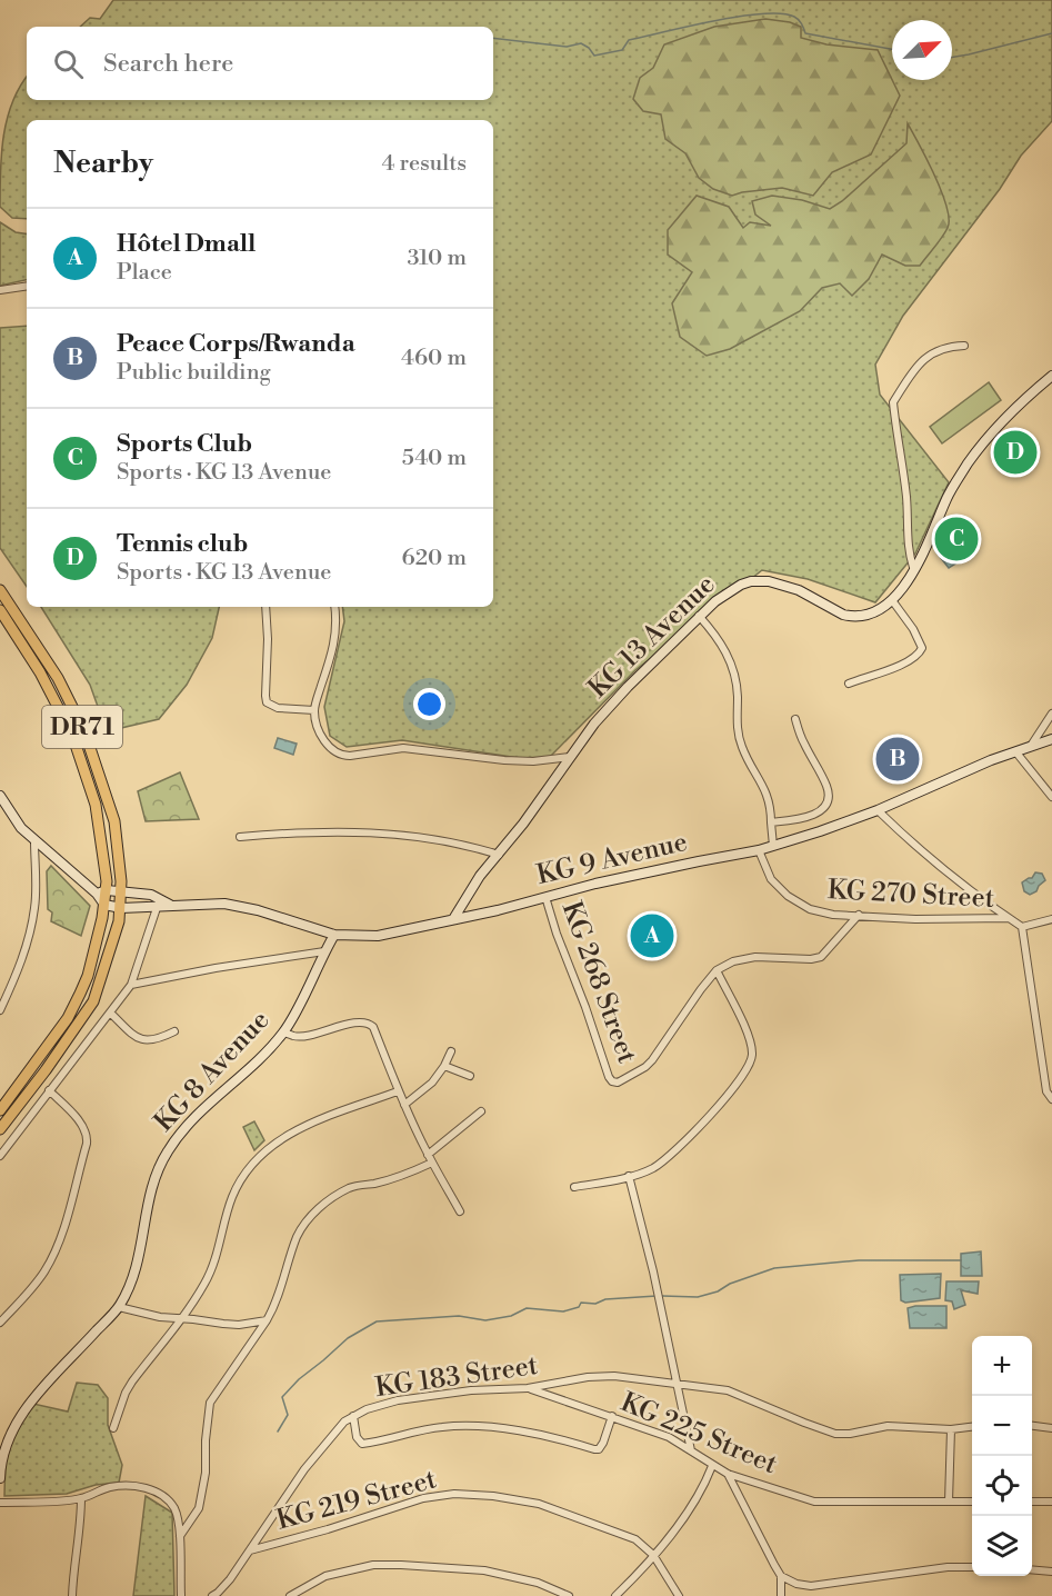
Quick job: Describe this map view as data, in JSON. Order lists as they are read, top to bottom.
{
  "streets": {
    "main road": ["DR71"],
    "street": [
      "KG 13 Avenue",
      "KG 9 Avenue",
      "KG 270 Street",
      "KG 268 Street",
      "KG 8 Avenue",
      "KG 183 Street",
      "KG 225 Street",
      "KG 219 Street"
    ]
  },
  "crossings": [
    ["KG 13 Avenue", "KG 9 Avenue"],
    ["DR71", "KG 9 Avenue"],
    ["KG 9 Avenue", "KG 270 Street"],
    ["KG 9 Avenue", "KG 268 Street"],
    ["KG 9 Avenue", "KG 8 Avenue"],
    ["KG 183 Street", "KG 225 Street"],
    ["KG 183 Street", "KG 219 Street"]
  ],
  "north": "top right",
  "page": {
    "search": "Search here",
    "heading": ["Nearby", "4 results"],
    "list": [
      {
        "mark": "A",
        "name": "Hôtel Dmall",
        "note": "Place",
        "value": "310 m"
      },
      {
        "mark": "B",
        "name": "Peace Corps/Rwanda",
        "note": "Public building",
        "value": "460 m"
      },
      {
        "mark": "C",
        "name": "Sports Club",
        "note": "Sports · KG 13 Avenue",
        "value": "540 m"
      },
      {
        "mark": "D",
        "name": "Tennis club",
        "note": "Sports · KG 13 Avenue",
        "value": "620 m"
      }
    ],
    "pins": [
      "D",
      "C",
      "B",
      "A"
    ],
    "map_buttons": ["+", "−"]
  }
}
